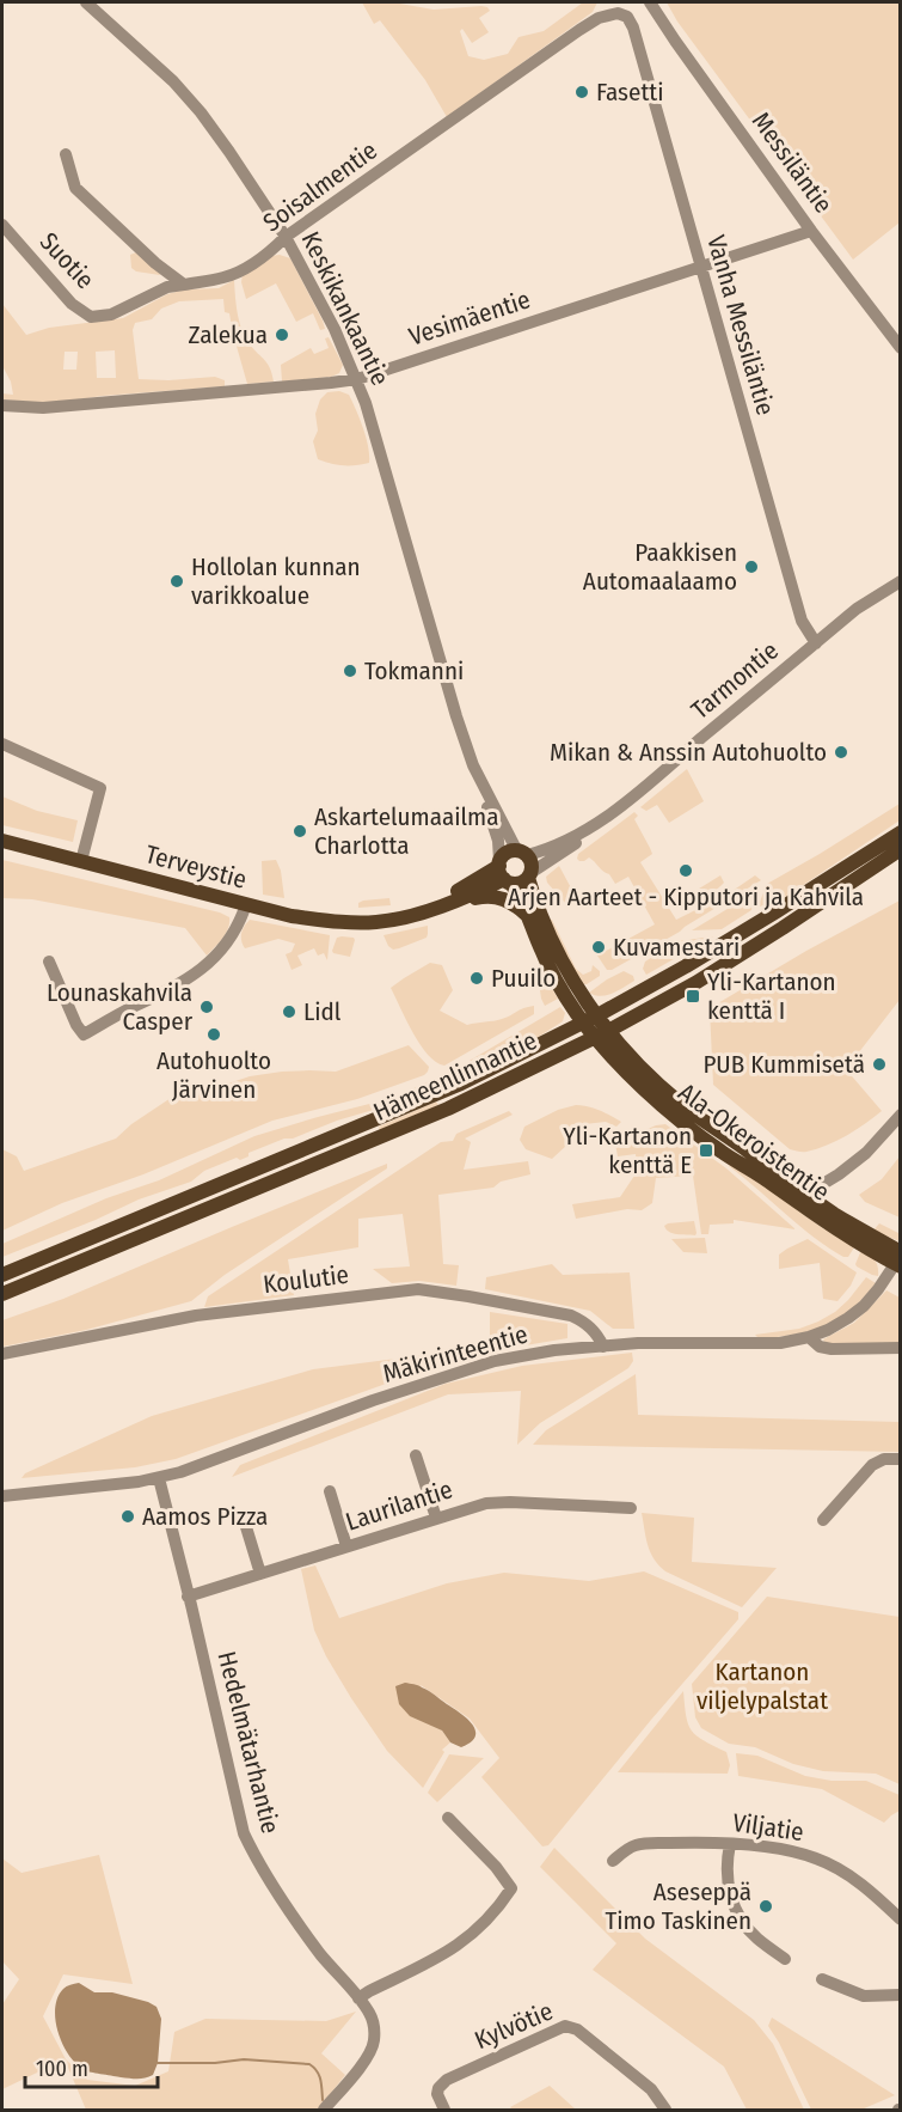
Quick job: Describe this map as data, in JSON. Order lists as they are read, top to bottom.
{
  "streets": {
    "main road": [
      "Keskikankaantie",
      "Terveystie",
      "Hämeenlinnantie",
      "Ala-Okeroistentie"
    ],
    "street": [
      "Messiläntie",
      "Soisalmentie",
      "Suotie",
      "Vesimäentie",
      "Vanha Messiläntie",
      "Tarmontie",
      "Koulutie",
      "Mäkirinteentie",
      "Laurilantie",
      "Hedelmätarhantie",
      "Viljatie",
      "Kylvötie"
    ]
  },
  "crossings": [
    ["Messiläntie", "Vesimäentie"],
    ["Soisalmentie", "Suotie"],
    ["Soisalmentie", "Keskikankaantie"],
    ["Soisalmentie", "Vanha Messiläntie"],
    ["Keskikankaantie", "Vesimäentie"],
    ["Keskikankaantie", "Tarmontie"],
    ["Keskikankaantie", "Terveystie"],
    ["Keskikankaantie", "Hämeenlinnantie"],
    ["Keskikankaantie", "Ala-Okeroistentie"],
    ["Vesimäentie", "Vanha Messiläntie"],
    ["Vanha Messiläntie", "Tarmontie"],
    ["Tarmontie", "Terveystie"],
    ["Hämeenlinnantie", "Ala-Okeroistentie"],
    ["Ala-Okeroistentie", "Mäkirinteentie"],
    ["Koulutie", "Mäkirinteentie"],
    ["Mäkirinteentie", "Hedelmätarhantie"],
    ["Laurilantie", "Hedelmätarhantie"]
  ],
  "parks": ["Kartanon viljelypalstat"],
  "places": {
    "other": [
      "Fasetti",
      "Zalekua",
      "Paakkisen Automaalaamo",
      "Hollolan kunnan varikkoalue",
      "Tokmanni",
      "Mikan & Anssin Autohuolto",
      "Askartelumaailma Charlotta",
      "Arjen Aarteet - Kipputori ja Kahvila",
      "Kuvamestari",
      "Puuilo",
      "Lounaskahvila Casper",
      "Lidl",
      "Autohuolto Järvinen",
      "PUB Kummisetä",
      "Aamos Pizza",
      "Aseseppä Timo Taskinen"
    ],
    "transit": ["Yli-Kartanon kenttä I", "Yli-Kartanon kenttä E"]
  },
  "scale_bar": "100 m"
}
